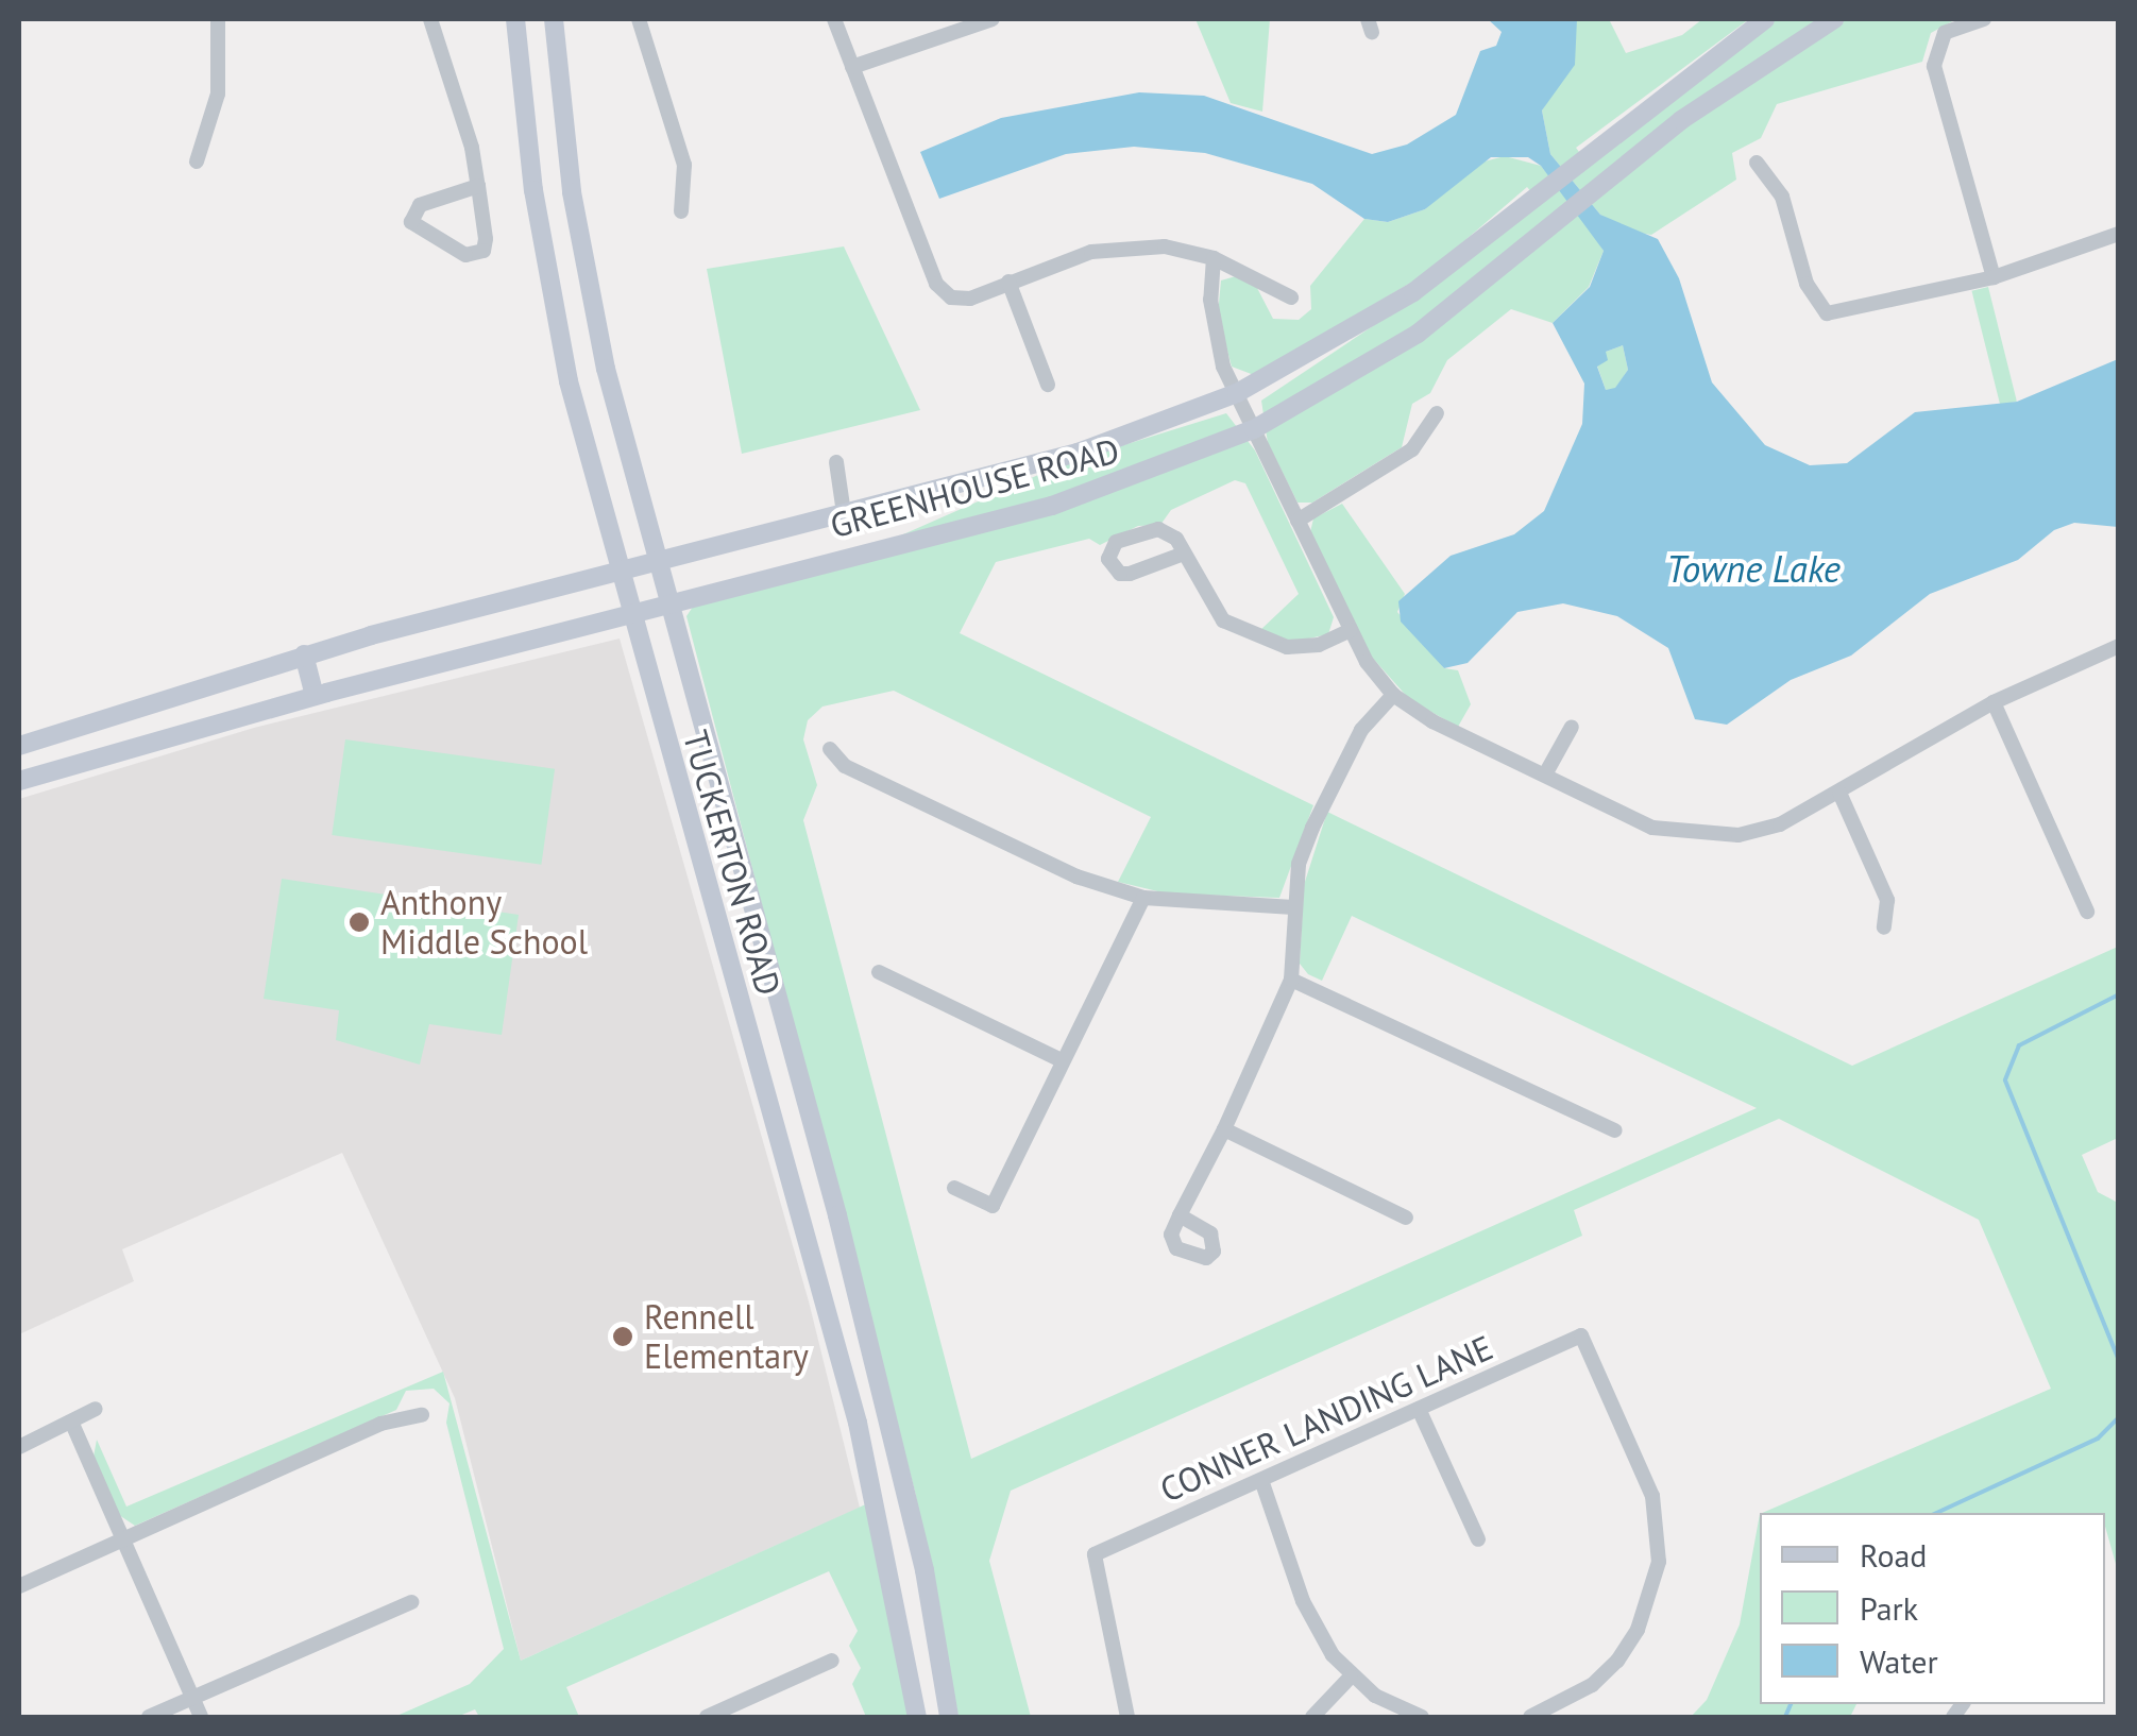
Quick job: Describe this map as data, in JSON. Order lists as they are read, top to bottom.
{
  "streets": {
    "main road": ["GREENHOUSE ROAD", "TUCKERTON ROAD"],
    "street": ["CONNER LANDING LANE"]
  },
  "crossings": [
    ["GREENHOUSE ROAD", "TUCKERTON ROAD"]
  ],
  "water": ["Towne Lake"],
  "places": ["Anthony Middle School", "Rennell Elementary"],
  "legend": ["Road", "Park", "Water"]
}
